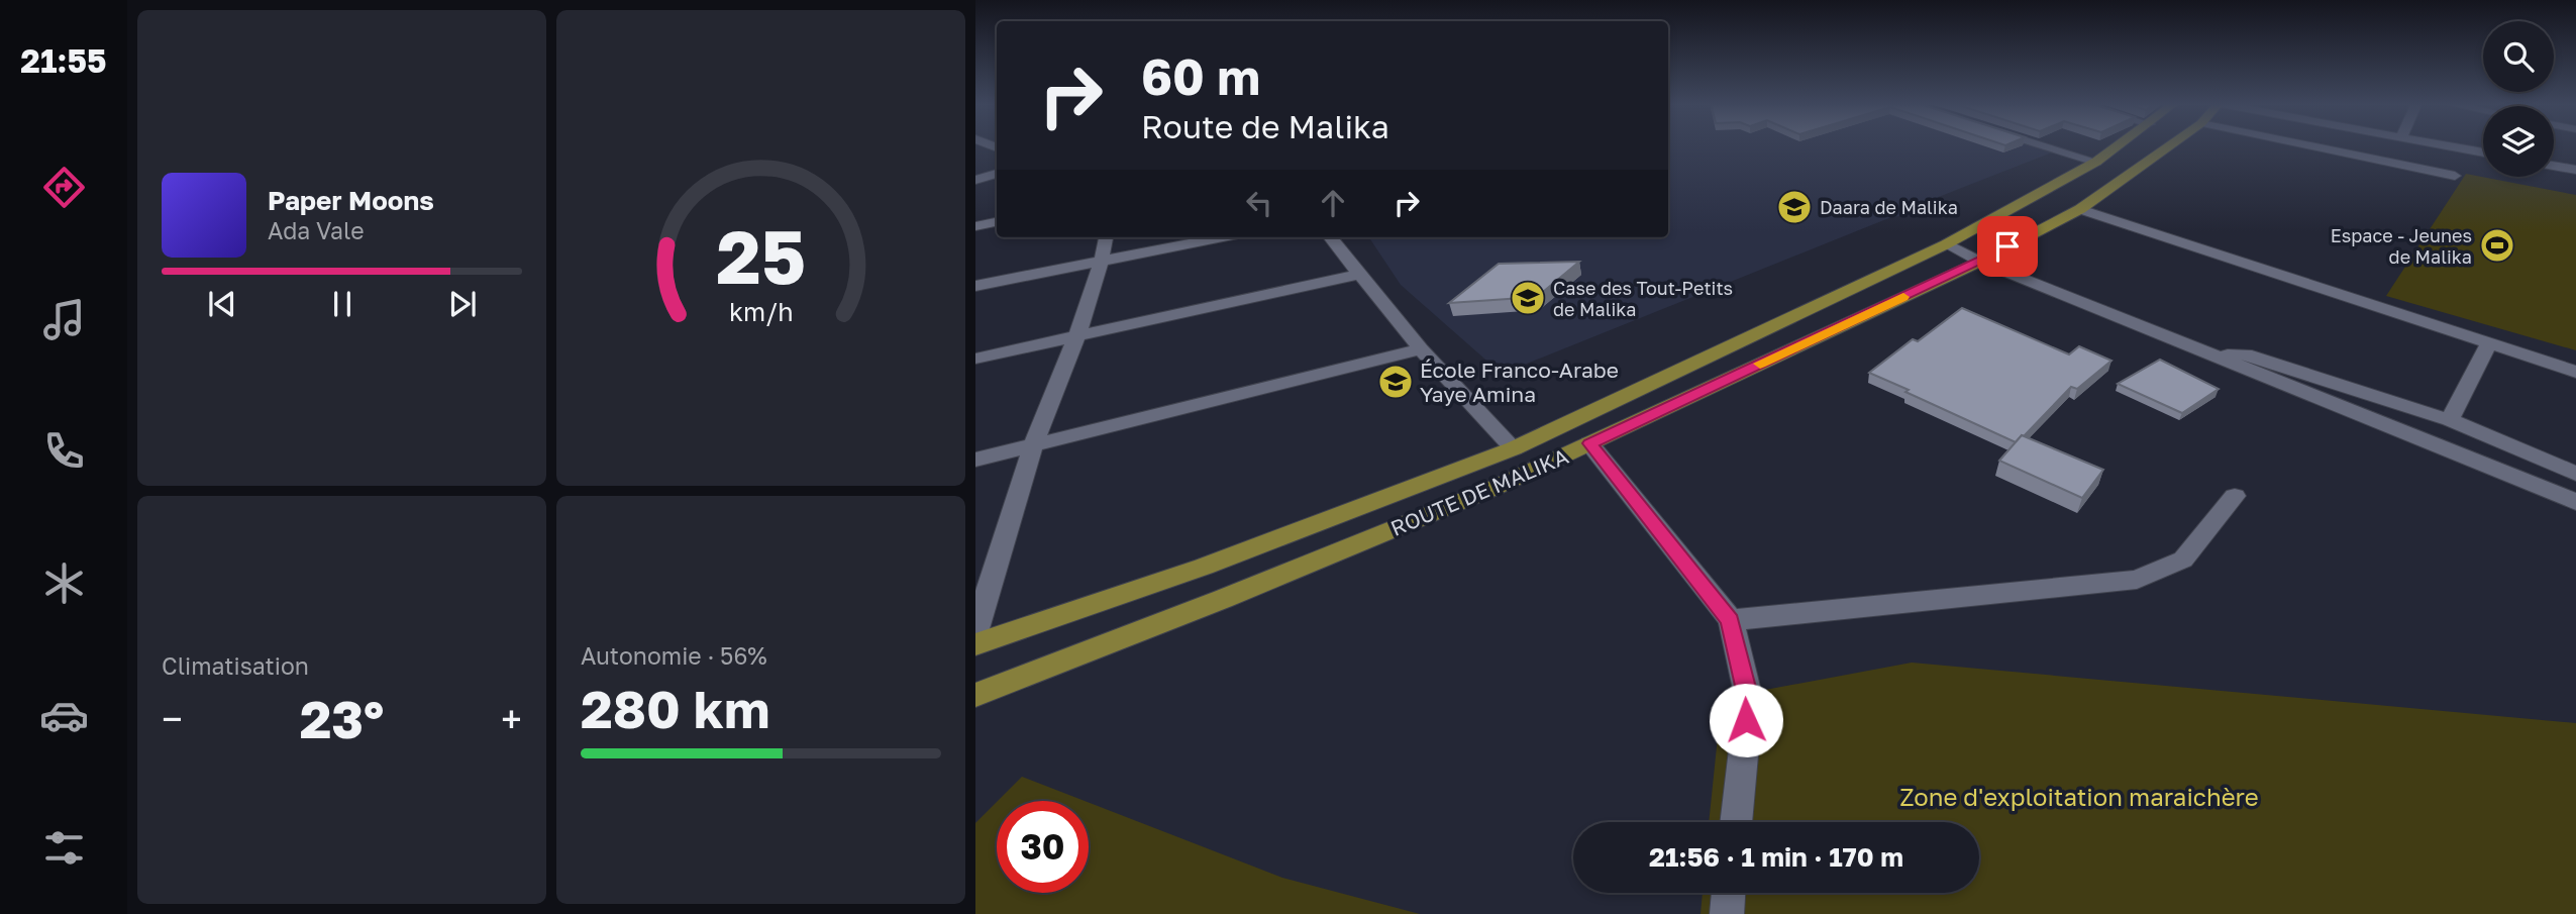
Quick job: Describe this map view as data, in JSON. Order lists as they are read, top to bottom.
{
  "streets": {
    "main road": ["ROUTE DE MALIKA"]
  },
  "parks": ["Zone d'exploitation maraichère"],
  "places": {
    "school or university": ["Daara de Malika", "Case des Tout-Petits de Malika", "École Franco-Arabe Yaye Amina"],
    "sports": ["Espace - Jeunes de Malika"]
  },
  "page": {
    "tabs": "21:55",
    "turn": ["60 m", "Route de Malika"],
    "song": ["Paper Moons", "Ada Vale"],
    "tile": [
      "Climatisation",
      ["Autonomie · 56%", "280 km"]
    ],
    "heat": ["−", "23°", "+"],
    "limit": "30",
    "trip": "21:56 · 1 min · 170 m",
    "gauge": ["25", "km/h"]
  }
}
